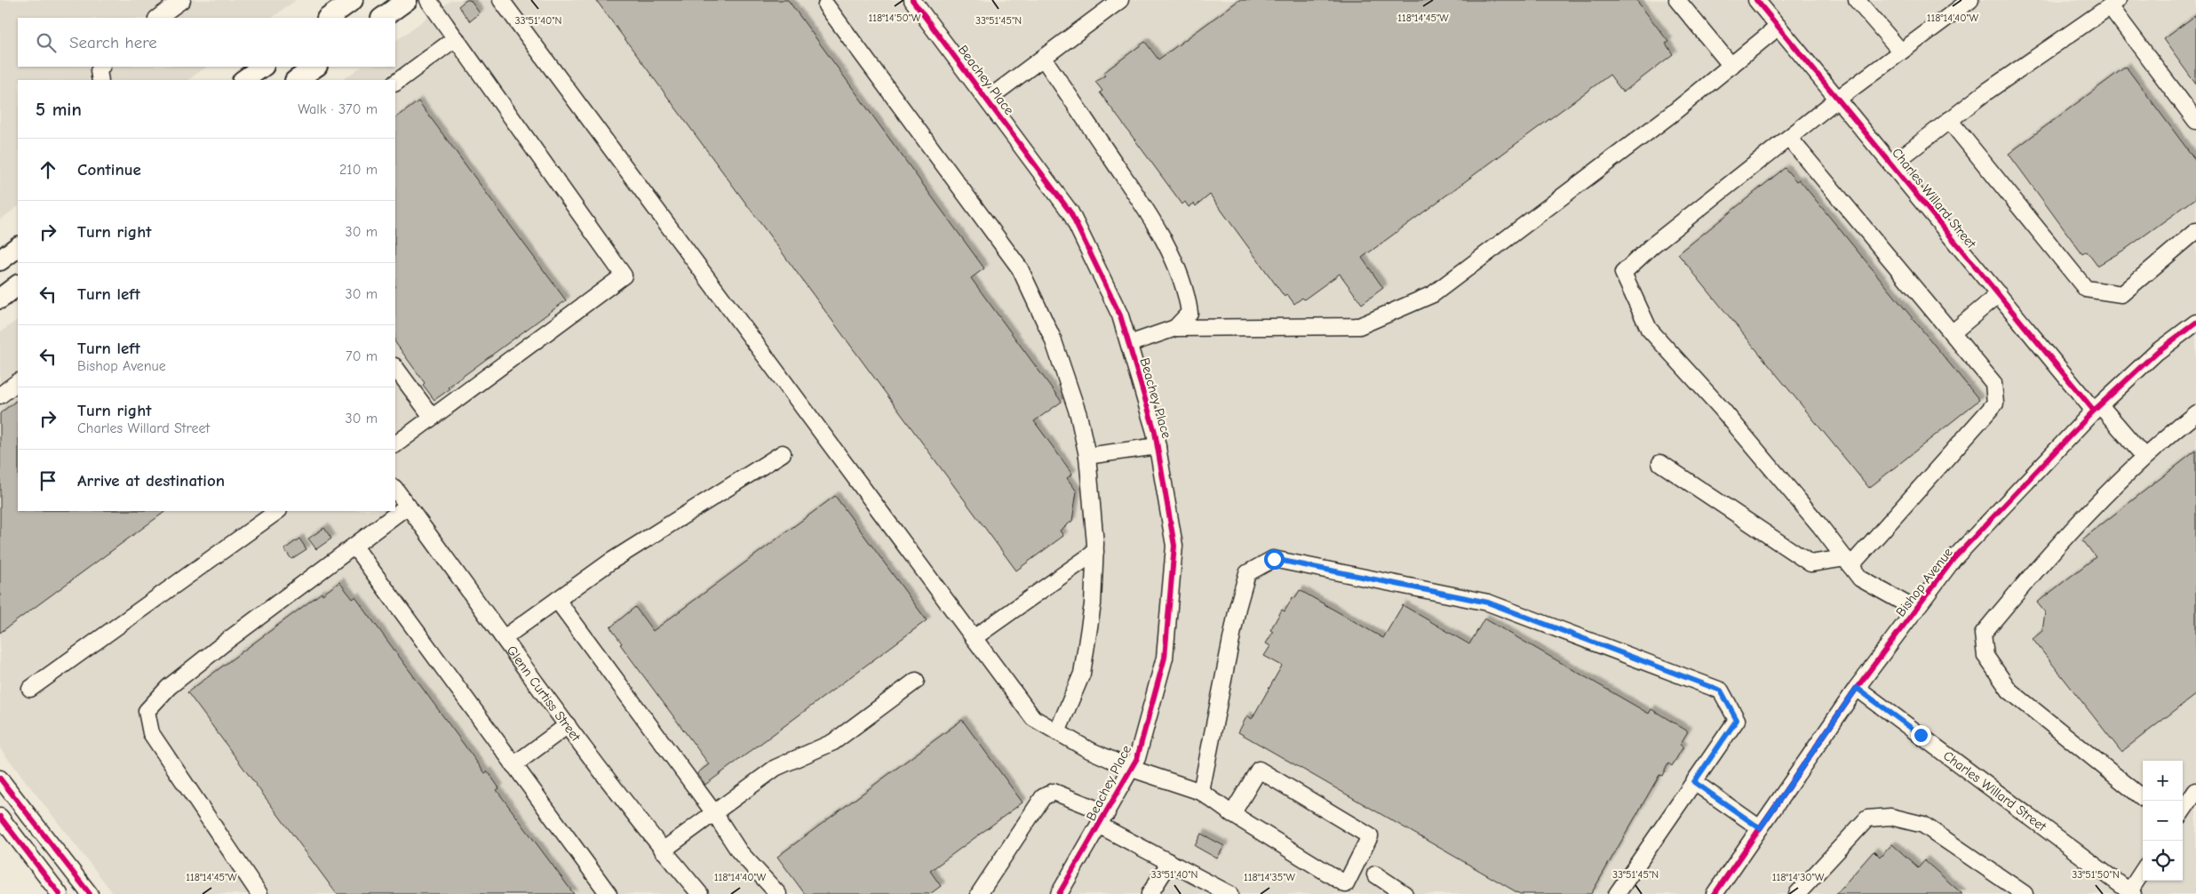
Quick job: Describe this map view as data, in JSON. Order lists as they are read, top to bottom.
{
  "streets": {
    "street": [
      "Beachey Place",
      "Charles Willard Street",
      "Bishop Avenue",
      "Glenn Curtiss Street"
    ]
  },
  "crossings": [
    ["Charles Willard Street", "Bishop Avenue"]
  ],
  "page": {
    "search": "Search here",
    "heading": ["5 min", "Walk · 370 m"],
    "list": [
      ["Continue", "210 m"],
      ["Turn right", "30 m"],
      ["Turn left", "30 m"],
      ["Turn left", "Bishop Avenue", "70 m"],
      ["Turn right", "Charles Willard Street", "30 m"],
      "Arrive at destination"
    ],
    "map_buttons": ["+", "−"]
  },
  "coordinates": [
    "118°14'50\"W",
    "118°14'45\"W",
    "118°14'40\"W",
    "33°51'40\"N",
    "33°51'45\"N",
    "33°51'50\"N",
    "118°14'35\"W",
    "118°14'30\"W"
  ]
}
